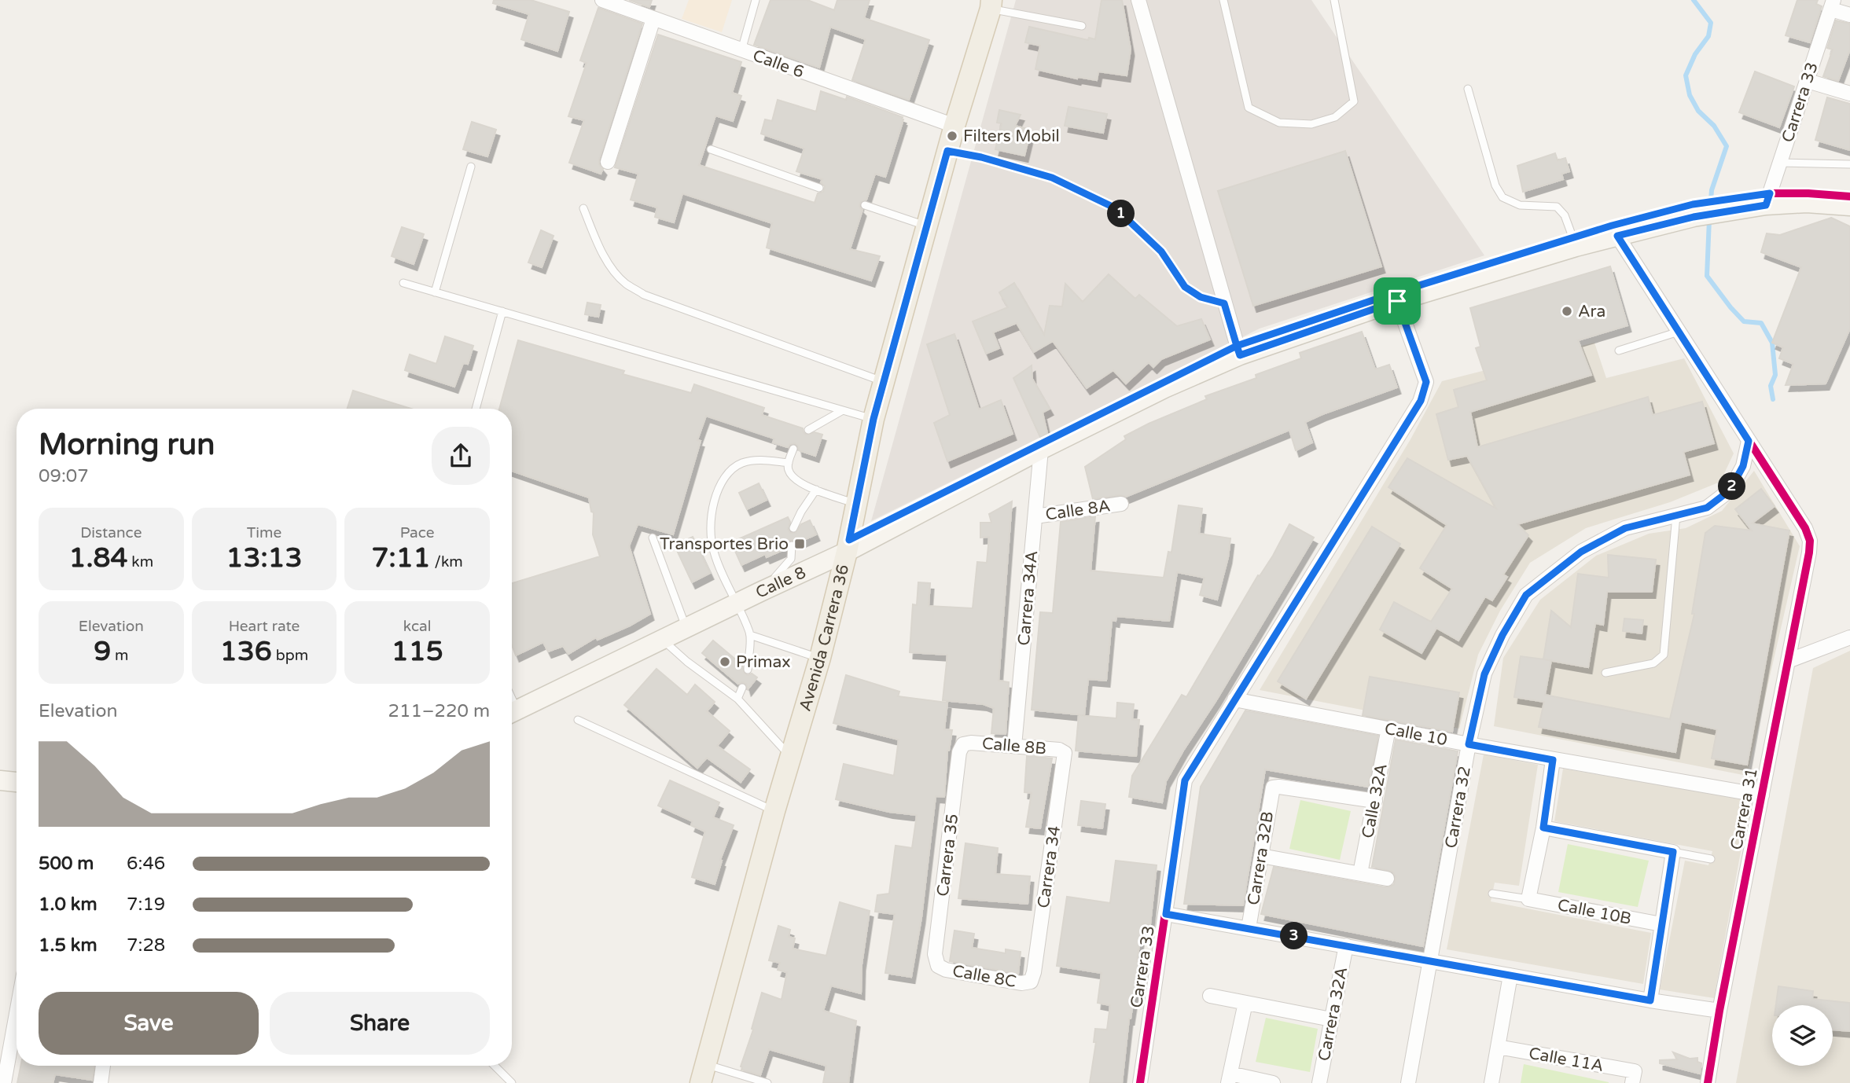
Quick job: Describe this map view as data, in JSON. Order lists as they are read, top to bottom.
{
  "streets": {
    "main road": ["Calle 8", "Avenida Carrera 36"],
    "street": [
      "Calle 6",
      "Carrera 33",
      "Calle 8A",
      "Carrera 34A",
      "Calle 10",
      "Calle 8B",
      "Calle 32A",
      "Carrera 32",
      "Carrera 31",
      "Carrera 35",
      "Carrera 32B",
      "Carrera 34",
      "Calle 10B",
      "Calle 8C",
      "Carrera 32A",
      "Calle 11A"
    ]
  },
  "crossings": [
    ["Calle 6", "Avenida Carrera 36"],
    ["Carrera 33", "Calle 8"],
    ["Carrera 33", "Calle 10"],
    ["Calle 8A", "Carrera 34A"],
    ["Calle 8", "Carrera 34A"],
    ["Calle 8", "Avenida Carrera 36"],
    ["Carrera 34A", "Calle 8B"],
    ["Calle 10", "Calle 32A"],
    ["Calle 10", "Carrera 32"],
    ["Calle 10", "Carrera 31"],
    ["Calle 8B", "Carrera 35"],
    ["Calle 8B", "Carrera 34"],
    ["Calle 32A", "Carrera 32B"],
    ["Carrera 32", "Carrera 31"],
    ["Carrera 35", "Calle 8C"],
    ["Carrera 34", "Calle 8C"]
  ],
  "places": {
    "other": ["Filters Mobil", "Ara", "Primax"],
    "transit": ["Transportes Brio"]
  },
  "page": {
    "pins": ["1", "2", "3"],
    "heading": ["Morning run", "09:07"],
    "stats": [
      ["Distance", "1.84 km"],
      ["Time", "13:13"],
      ["Pace", "7:11 /km"],
      ["Elevation", "9 m"],
      ["Heart rate", "136 bpm"],
      ["kcal", "115"]
    ],
    "chart": ["Elevation", "211–220 m"],
    "list": [
      {
        "name": "500 m",
        "note": "6:46"
      },
      {
        "name": "1.0 km",
        "note": "7:19"
      },
      {
        "name": "1.5 km",
        "note": "7:28"
      }
    ],
    "buttons": ["Save", "Share"]
  }
}
